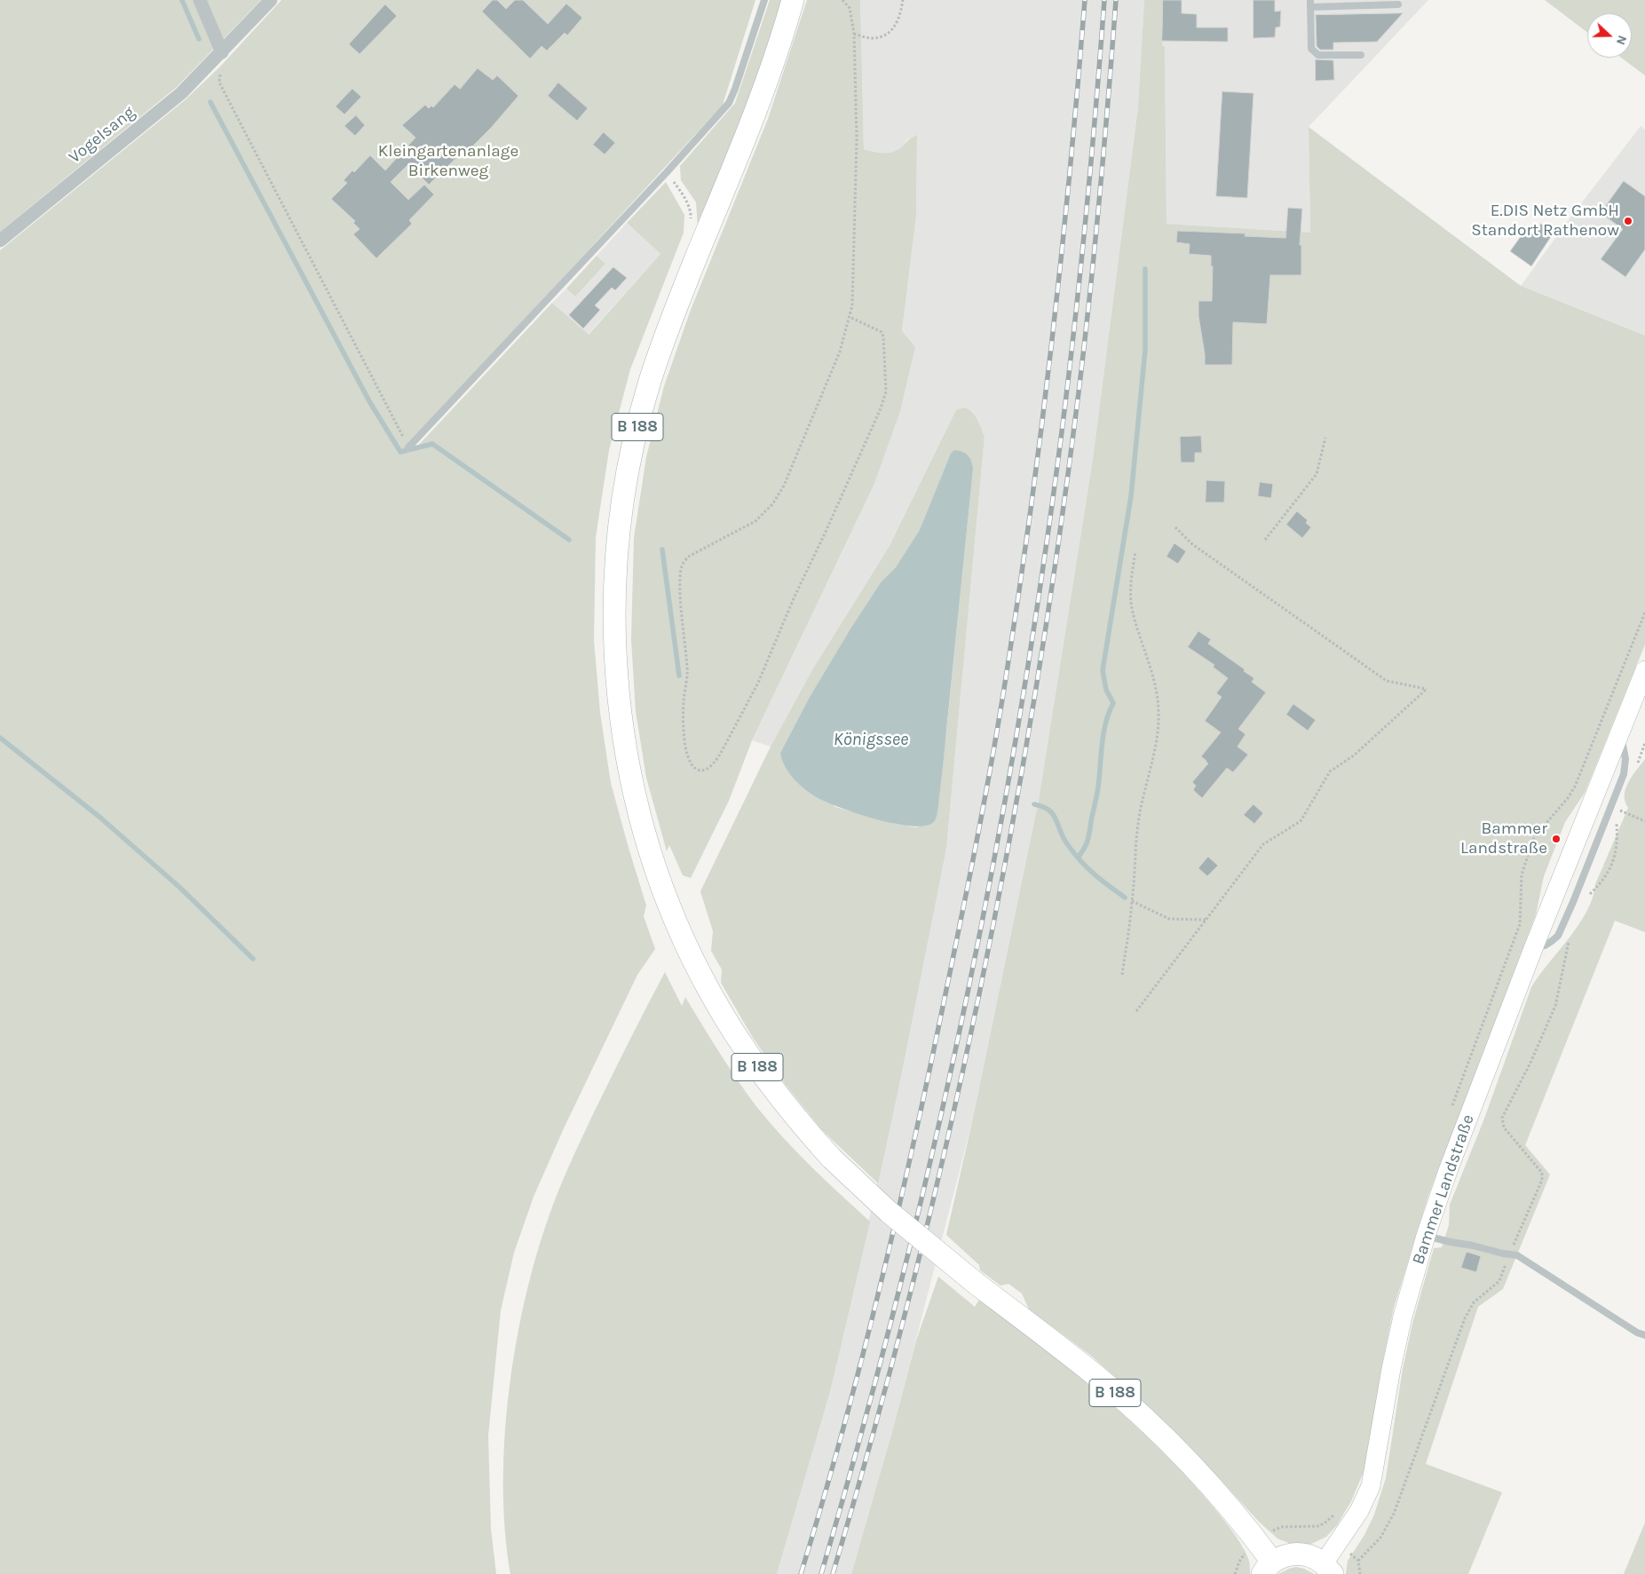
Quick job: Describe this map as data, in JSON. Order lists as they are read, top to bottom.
{
  "streets": {
    "main road": ["B 188", "Bammer Landstraße"],
    "street": ["Vogelsang"]
  },
  "water": ["Königssee"],
  "parks": ["Kleingartenanlage Birkenweg"],
  "places": ["E.DIS Netz GmbH Standort Rathenow", "Bammer Landstraße"],
  "north": "right"
}
